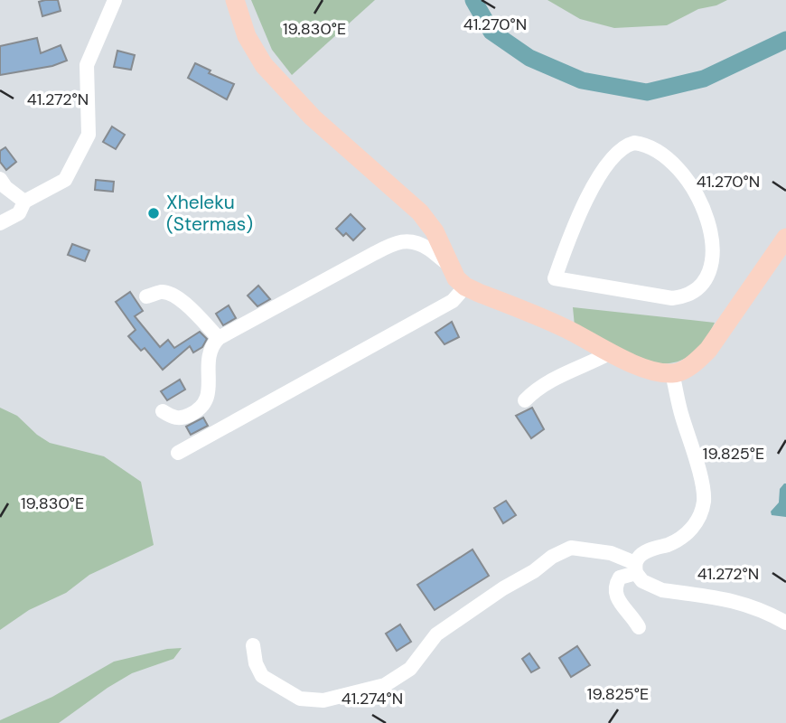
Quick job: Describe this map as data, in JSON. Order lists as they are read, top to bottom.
{
  "places": ["Xheleku (Stermas)"],
  "coordinates": [
    "41.270°N",
    "19.830°E",
    "41.272°N",
    "19.825°E",
    "41.274°N"
  ]
}
